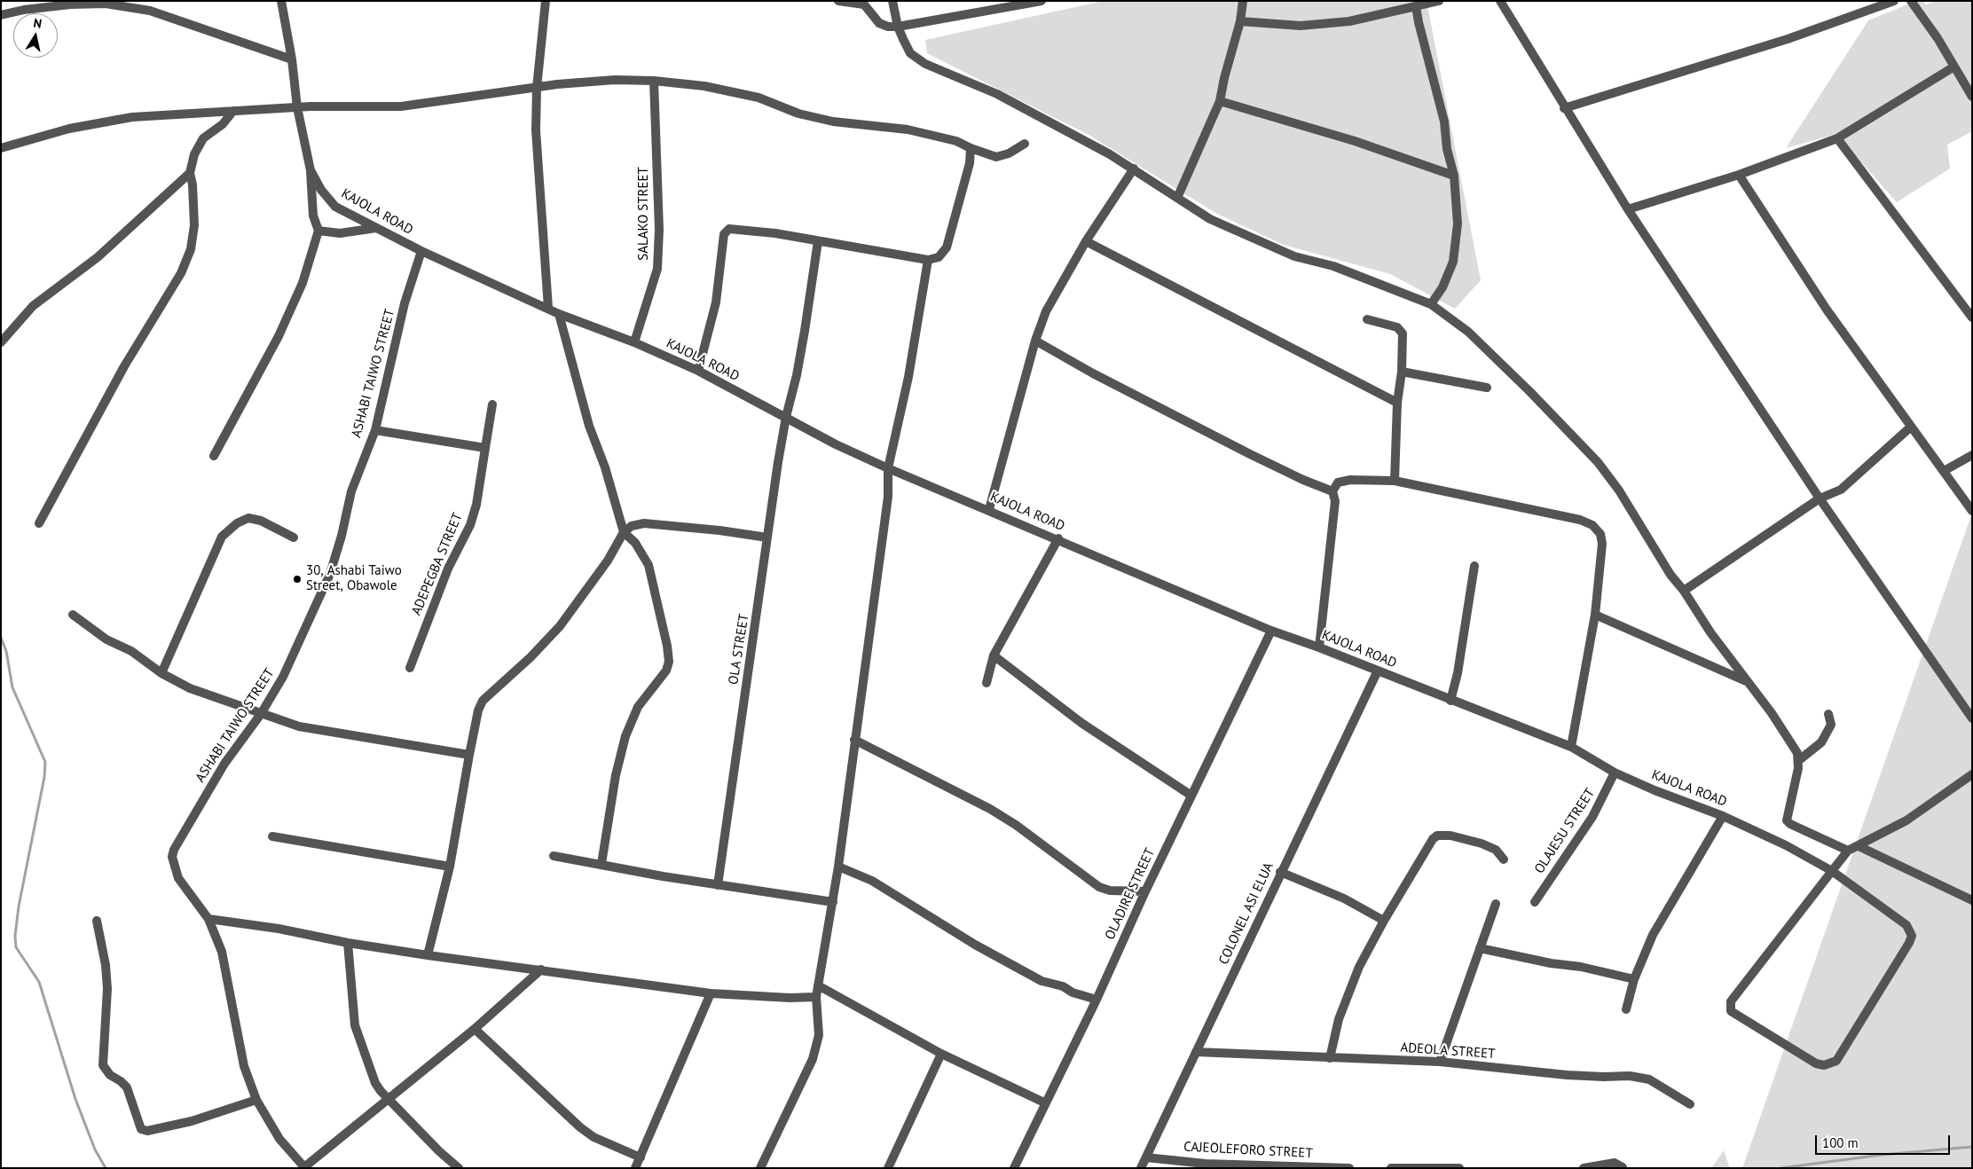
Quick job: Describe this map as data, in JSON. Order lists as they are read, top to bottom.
{
  "streets": {
    "street": [
      "KAJOLA ROAD",
      "SALAKO STREET",
      "ASHABI TAIWO STREET",
      "ADEPEGBA STREET",
      "OLA STREET",
      "OLAJESU STREET",
      "OLADIRE STREET",
      "COLONEL ASI ELUA",
      "ADEOLA STREET",
      "CAJEOLEFORO STREET"
    ]
  },
  "crossings": [
    ["KAJOLA ROAD", "SALAKO STREET"],
    ["KAJOLA ROAD", "ASHABI TAIWO STREET"],
    ["KAJOLA ROAD", "OLA STREET"],
    ["KAJOLA ROAD", "OLAJESU STREET"],
    ["KAJOLA ROAD", "OLADIRE STREET"],
    ["KAJOLA ROAD", "COLONEL ASI ELUA"],
    ["COLONEL ASI ELUA", "ADEOLA STREET"],
    ["COLONEL ASI ELUA", "CAJEOLEFORO STREET"]
  ],
  "places": ["30, Ashabi Taiwo Street, Obawole"],
  "scale_bar": "100 m",
  "north": "top"
}
